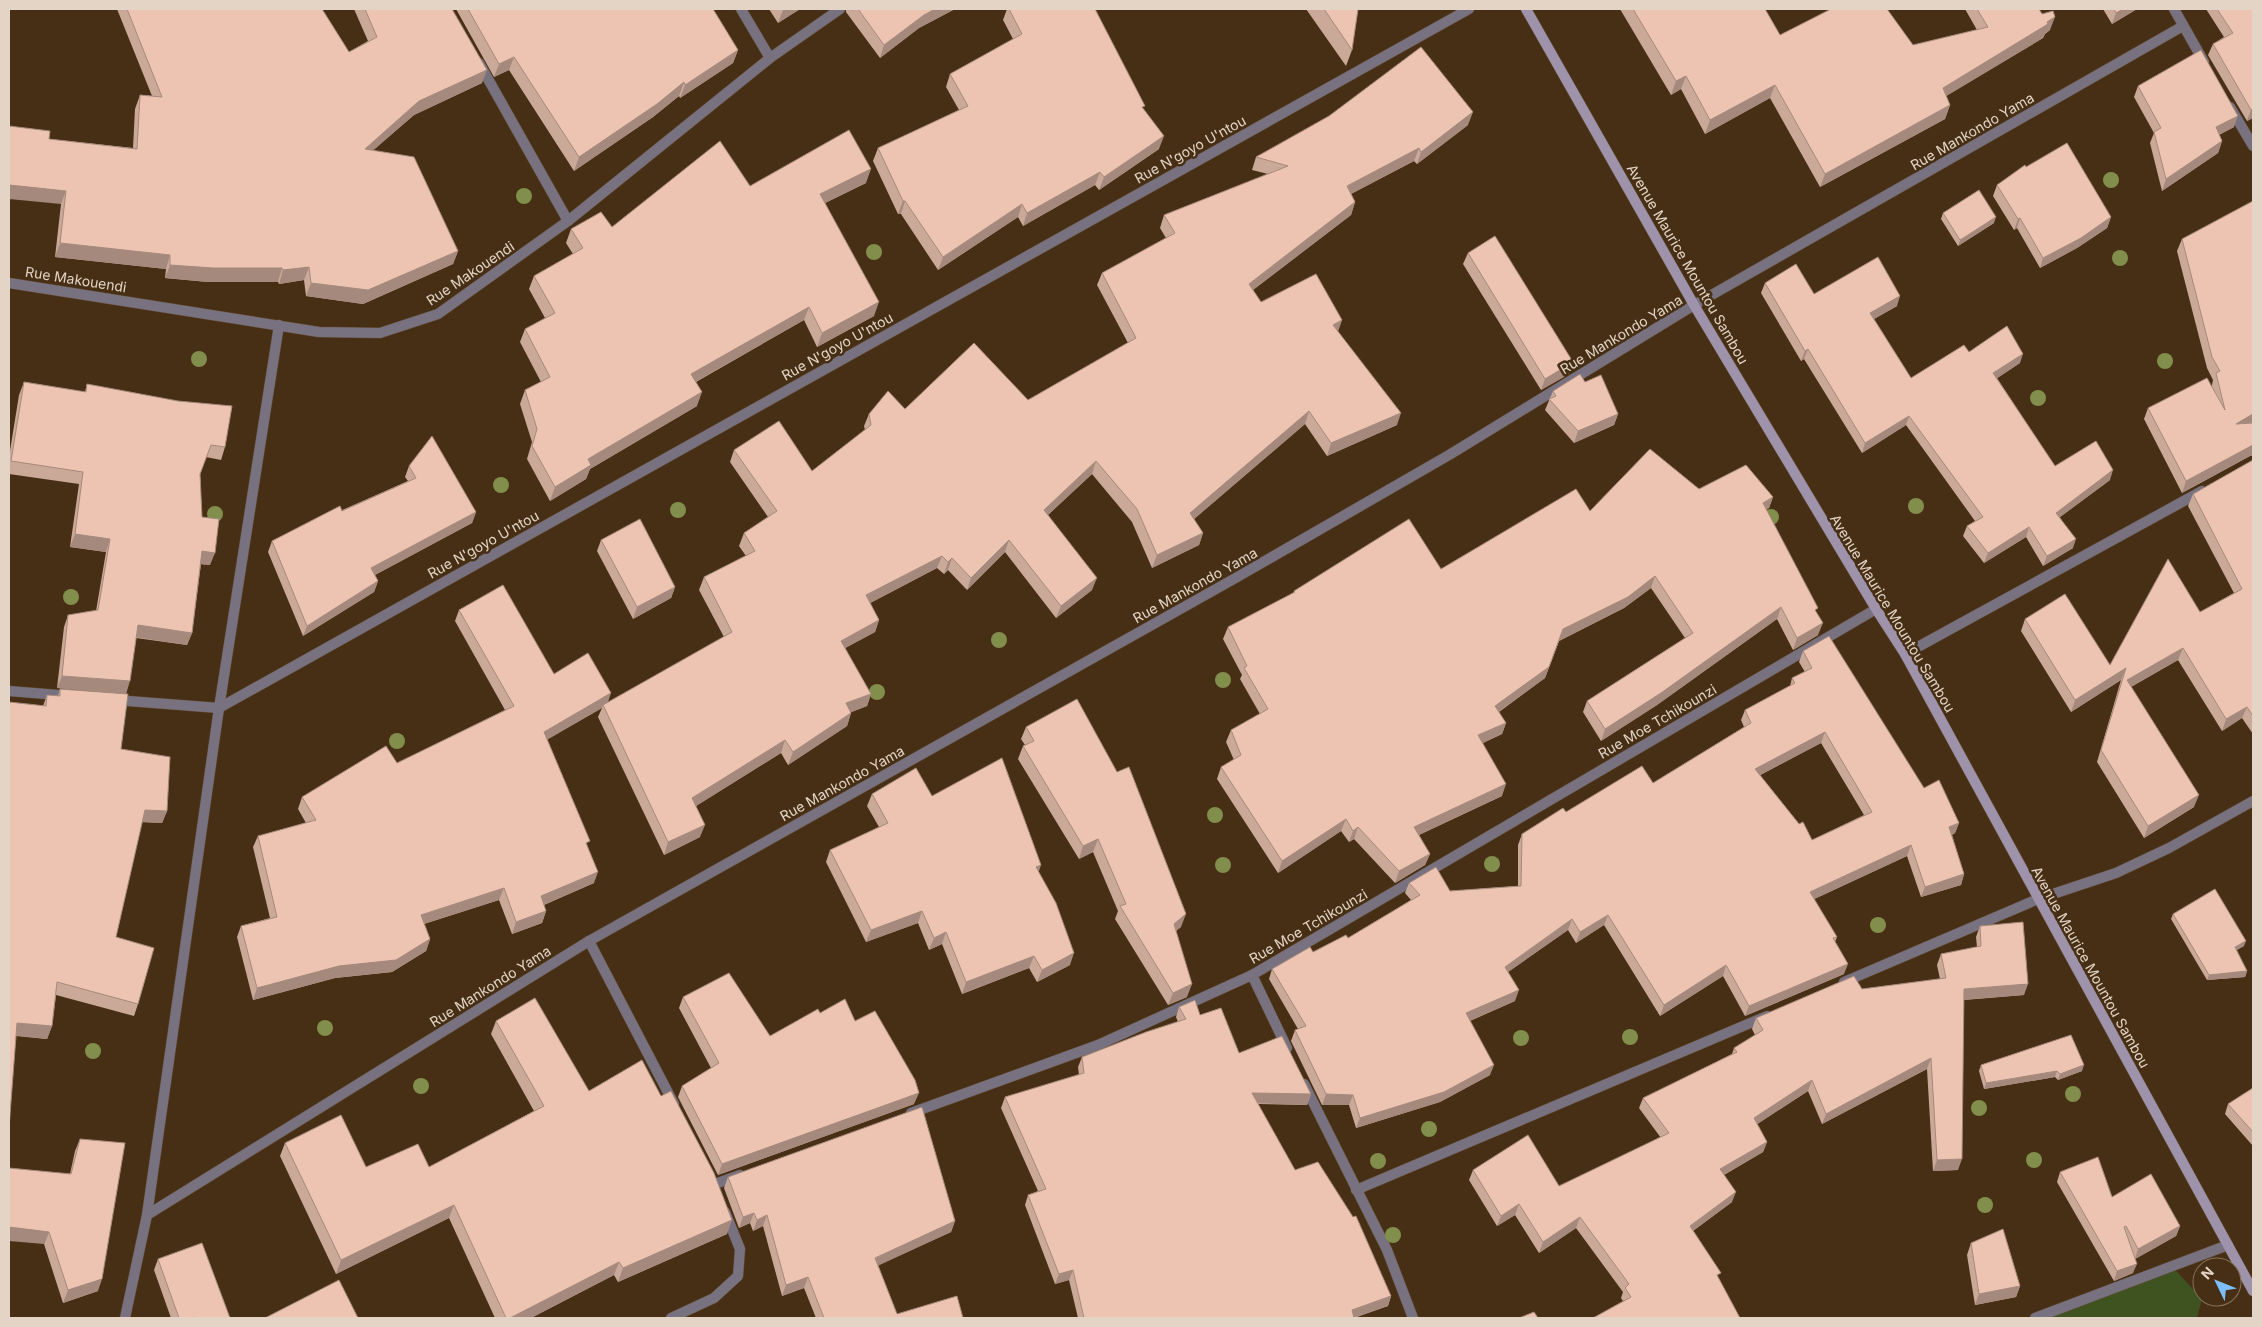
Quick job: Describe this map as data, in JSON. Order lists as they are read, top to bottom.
{
  "streets": {
    "street": [
      "Rue Mankondo Yama",
      "Rue N'goyo U'ntou",
      "Avenue Maurice Mountou Sambou",
      "Rue Makouendi",
      "Rue Moe Tchikounzi"
    ]
  },
  "crossings": [
    ["Rue Mankondo Yama", "Avenue Maurice Mountou Sambou"],
    ["Avenue Maurice Mountou Sambou", "Rue Moe Tchikounzi"]
  ],
  "north": "top left"
}
